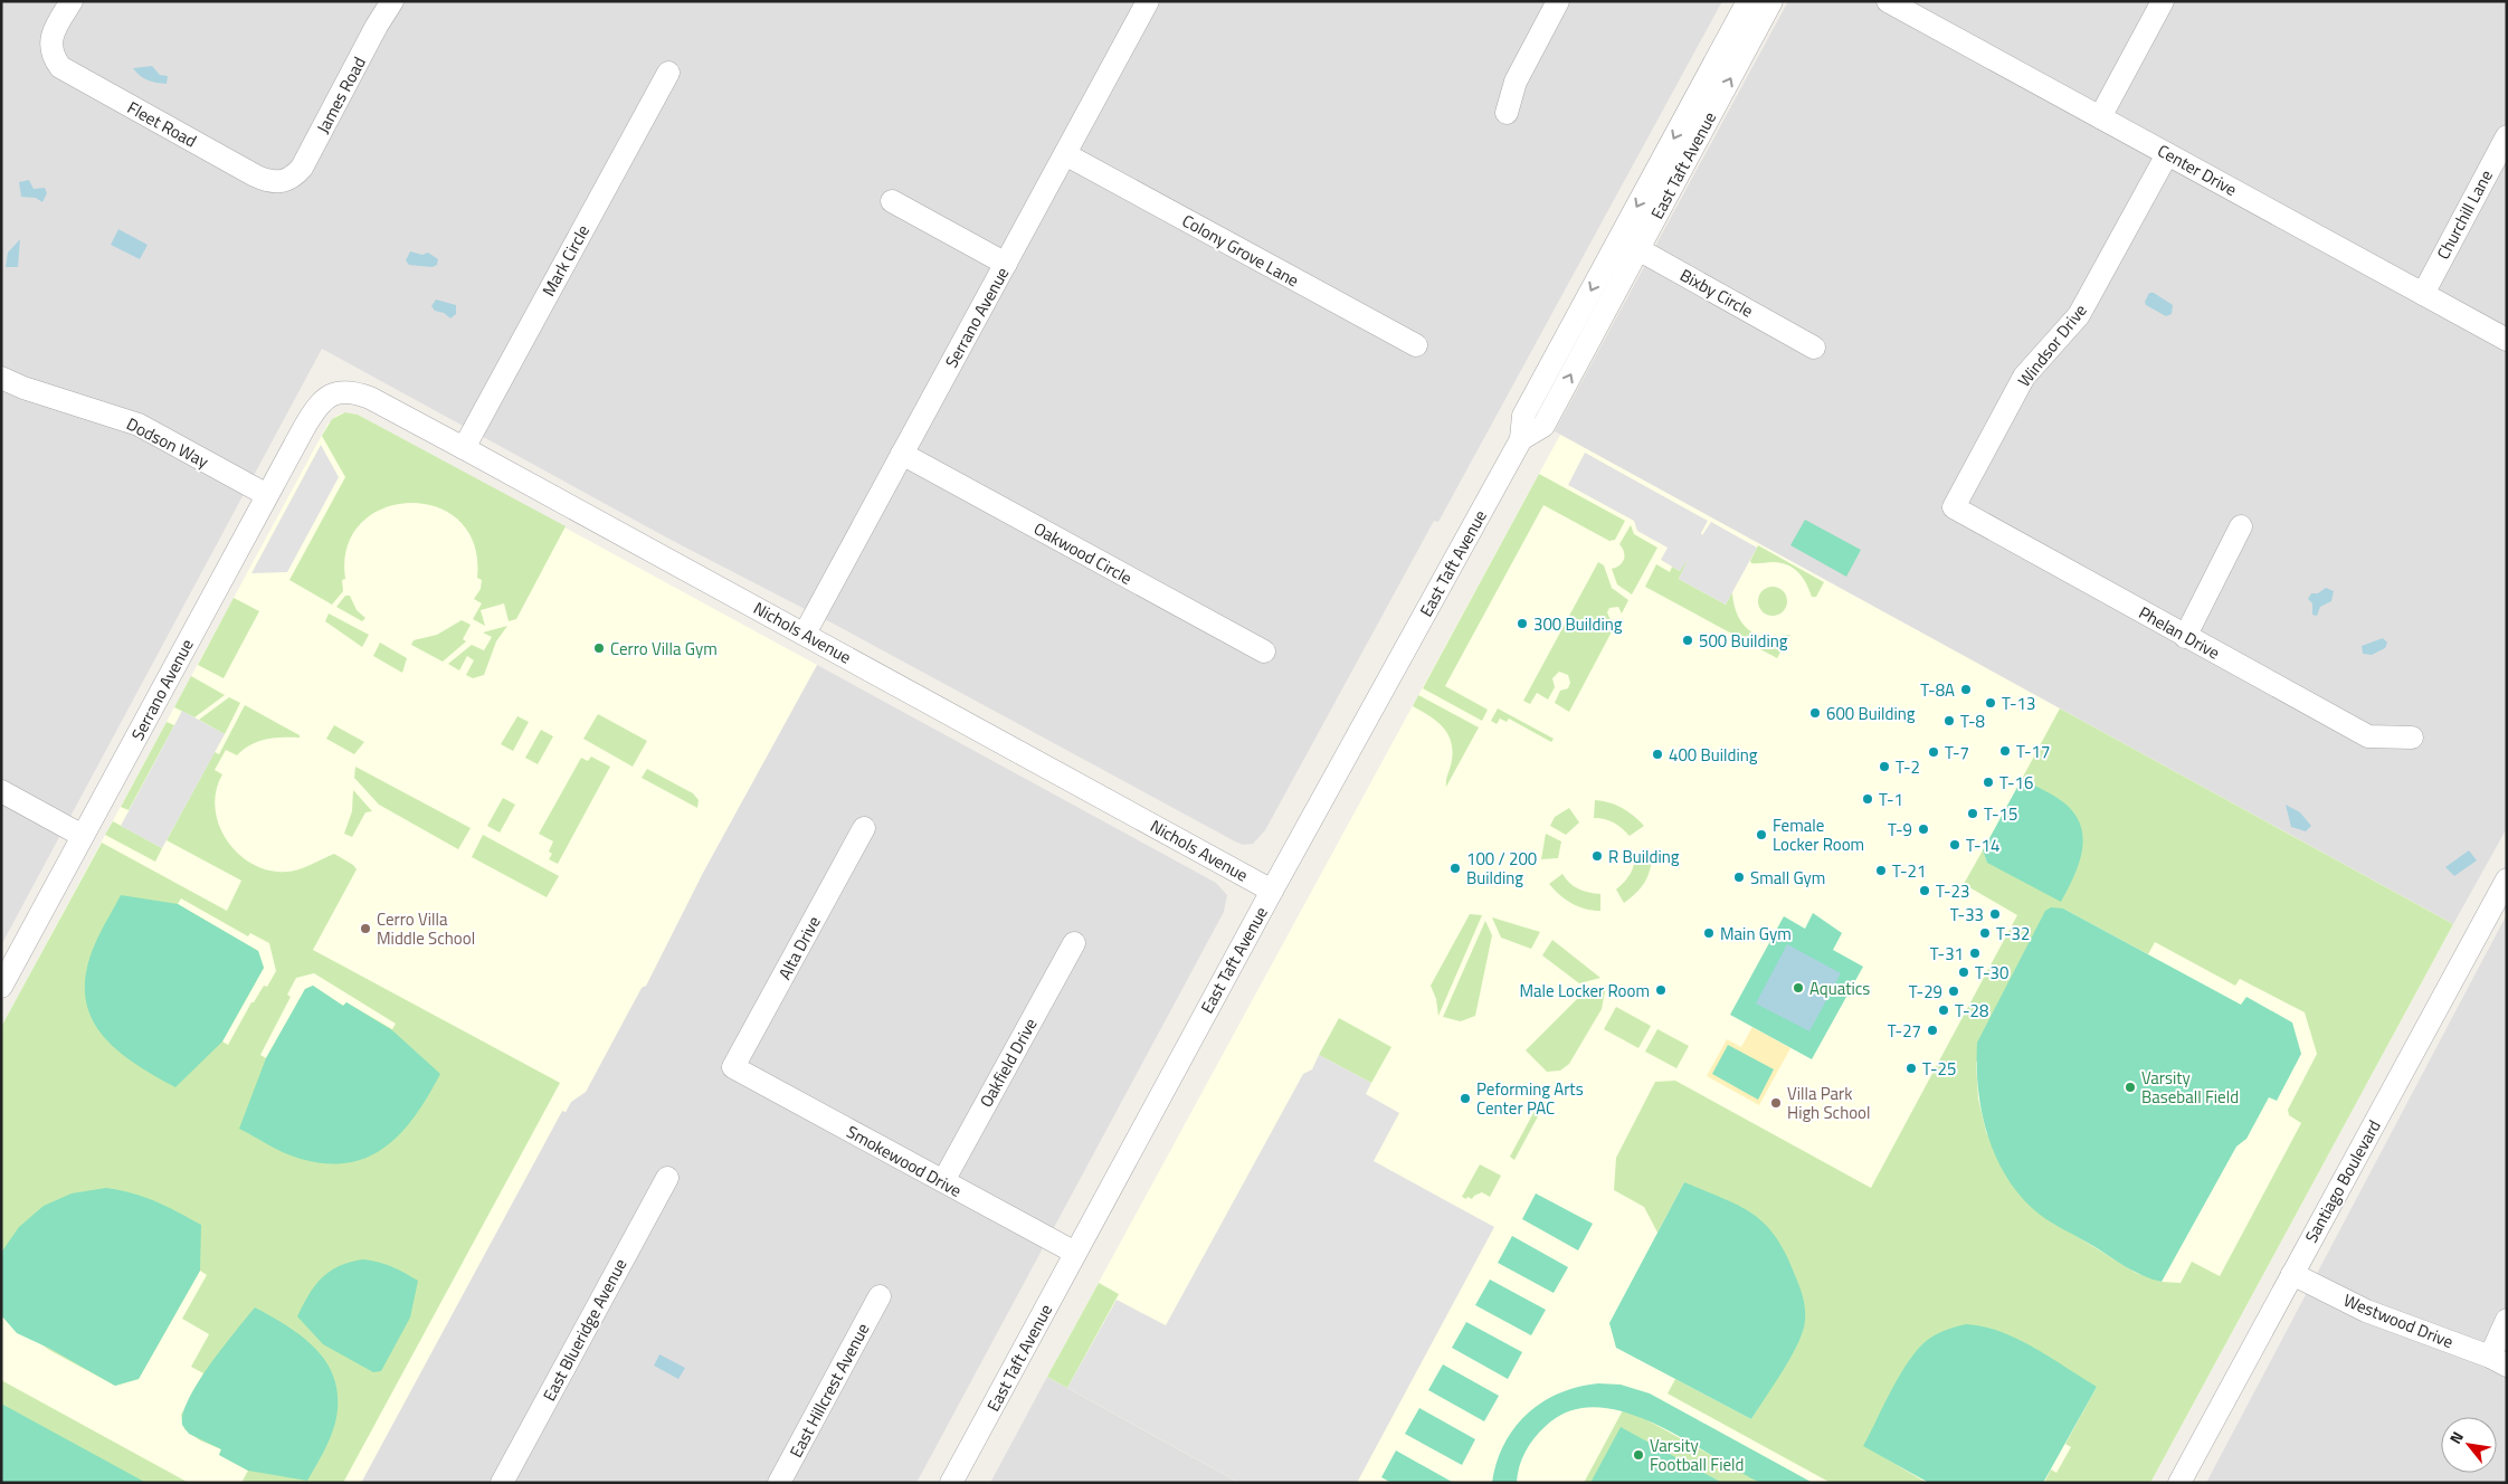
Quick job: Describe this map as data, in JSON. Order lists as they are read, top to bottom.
{
  "streets": {
    "street": [
      "James Road",
      "Fleet Road",
      "East Taft Avenue",
      "Center Drive",
      "Churchill Lane",
      "Colony Grove Lane",
      "Mark Circle",
      "Bixby Circle",
      "Serrano Avenue",
      "Windsor Drive",
      "Dodson Way",
      "Oakwood Circle",
      "Nichols Avenue",
      "Phelan Drive",
      "Alta Drive",
      "Oakfield Drive",
      "Smokewood Drive",
      "Santiago Boulevard",
      "Westwood Drive",
      "East Blueridge Avenue",
      "East Hillcrest Avenue"
    ]
  },
  "crossings": [
    ["James Road", "Fleet Road"],
    ["East Taft Avenue", "Bixby Circle"],
    ["East Taft Avenue", "Nichols Avenue"],
    ["East Taft Avenue", "Smokewood Drive"],
    ["Center Drive", "Churchill Lane"],
    ["Center Drive", "Windsor Drive"],
    ["Colony Grove Lane", "Serrano Avenue"],
    ["Mark Circle", "Nichols Avenue"],
    ["Serrano Avenue", "Dodson Way"],
    ["Serrano Avenue", "Oakwood Circle"],
    ["Serrano Avenue", "Nichols Avenue"],
    ["Windsor Drive", "Phelan Drive"],
    ["Alta Drive", "Smokewood Drive"],
    ["Oakfield Drive", "Smokewood Drive"],
    ["Santiago Boulevard", "Westwood Drive"]
  ],
  "places": [
    "300 Building",
    "500 Building",
    "Cerro Villa Gym",
    "T-8A",
    "T-13",
    "600 Building",
    "T-8",
    "T-17",
    "T-7",
    "400 Building",
    "T-2",
    "T-16",
    "T-1",
    "T-15",
    "T-9",
    "Female Locker Room",
    "T-14",
    "R Building",
    "100 / 200 Building",
    "T-21",
    "Small Gym",
    "T-23",
    "T-33",
    "Cerro Villa Middle School",
    "Main Gym",
    "T-32",
    "T-31",
    "T-30",
    "Aquatics",
    "Male Locker Room",
    "T-29",
    "T-28",
    "T-27",
    "T-25",
    "Varsity Baseball Field",
    "Peforming Arts Center PAC",
    "Villa Park High School",
    "Varsity Football Field"
  ],
  "north": "top left"
}
